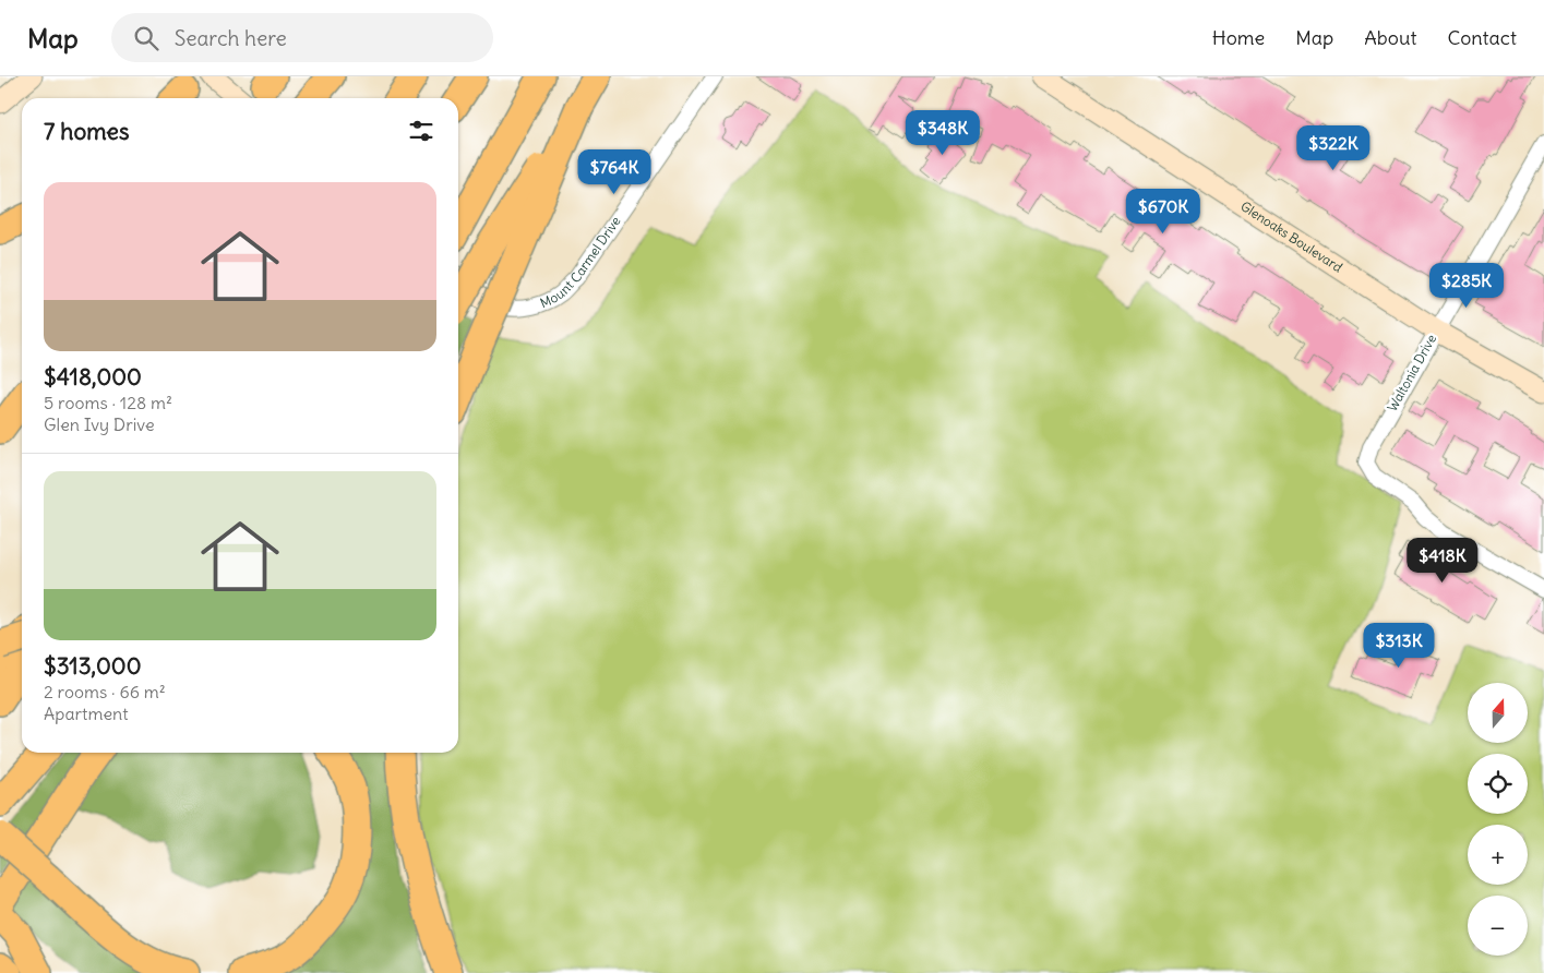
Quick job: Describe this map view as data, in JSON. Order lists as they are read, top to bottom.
{
  "streets": {
    "street": ["Glenoaks Boulevard", "Mount Carmel Drive", "Waltonia Drive"]
  },
  "crossings": [
    ["Glenoaks Boulevard", "Waltonia Drive"]
  ],
  "north": "top",
  "page": {
    "header": "Map",
    "search": "Search here",
    "nav": [
      "Home",
      "Map",
      "About",
      "Contact"
    ],
    "heading": "7 homes",
    "price": [
      "$348K",
      "$322K",
      "$764K",
      "$670K",
      "$285K",
      "$418K",
      "$313K"
    ],
    "list": [
      {
        "name": "$418,000",
        "note": "5 rooms · 128 m² · Glen Ivy Drive"
      },
      {
        "name": "$313,000",
        "note": "2 rooms · 66 m² · Apartment"
      }
    ],
    "map_buttons": ["+", "−"]
  }
}
